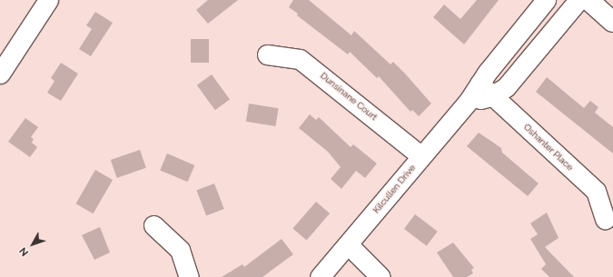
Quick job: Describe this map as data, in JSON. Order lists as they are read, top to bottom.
{
  "streets": {
    "street": ["Dunsinane Court", "Oshanter Place", "Kilcullen Drive"]
  },
  "crossings": [
    ["Dunsinane Court", "Kilcullen Drive"],
    ["Oshanter Place", "Kilcullen Drive"]
  ],
  "north": "bottom left"
}
